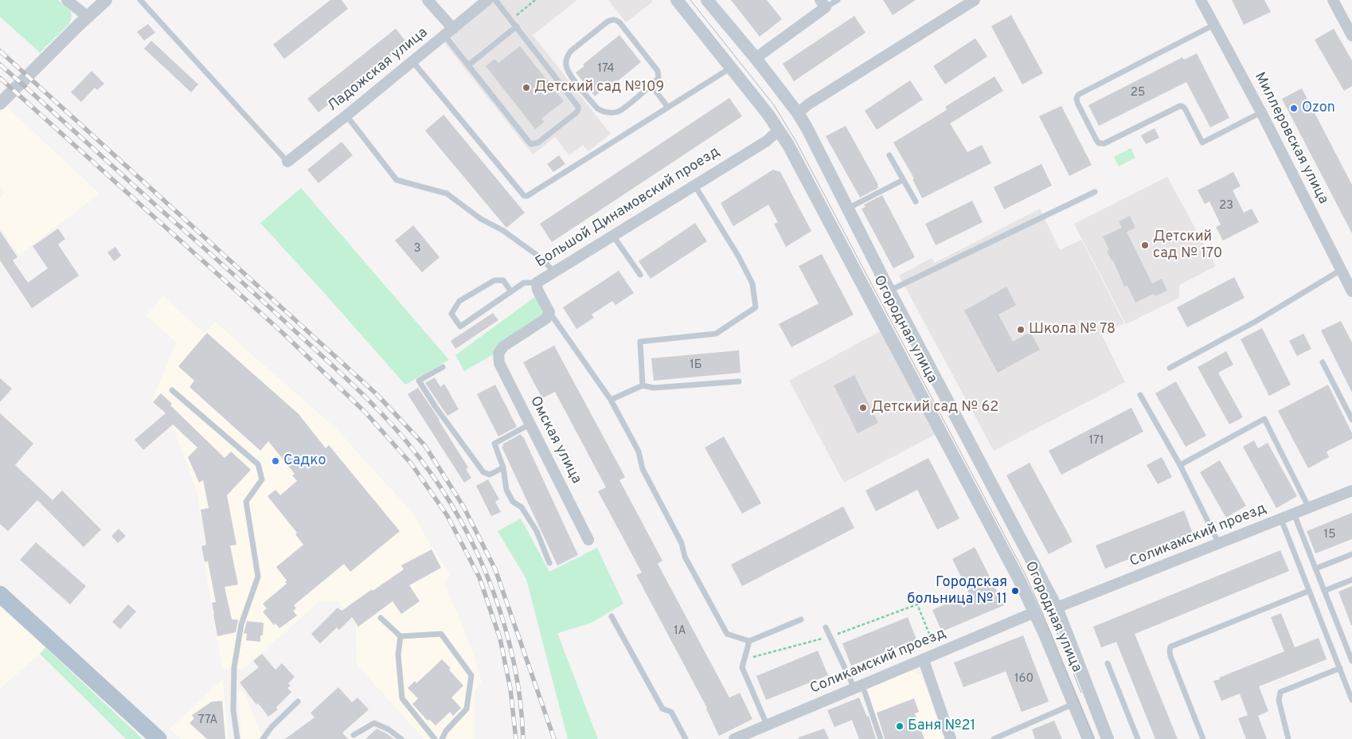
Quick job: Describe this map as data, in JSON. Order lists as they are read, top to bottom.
{
  "streets": {
    "street": [
      "Ладожская улица",
      "Миллеровская улица",
      "Большой Динамовский проезд",
      "Огородная улица",
      "Омская улица",
      "Соликамский проезд"
    ]
  },
  "crossings": [
    ["Большой Динамовский проезд", "Огородная улица"],
    ["Большой Динамовский проезд", "Омская улица"],
    ["Огородная улица", "Соликамский проезд"]
  ],
  "places": [
    "Детский сад №109",
    "Ozon",
    "Детский сад № 170",
    "Школа № 78",
    "Детский сад № 62",
    "Садко",
    "Городская больница № 11",
    "Баня №21"
  ],
  "house_numbers": [
    "174",
    "25",
    "23",
    "3",
    "1Б",
    "171",
    "15",
    "1А",
    "160",
    "77А"
  ]
}
